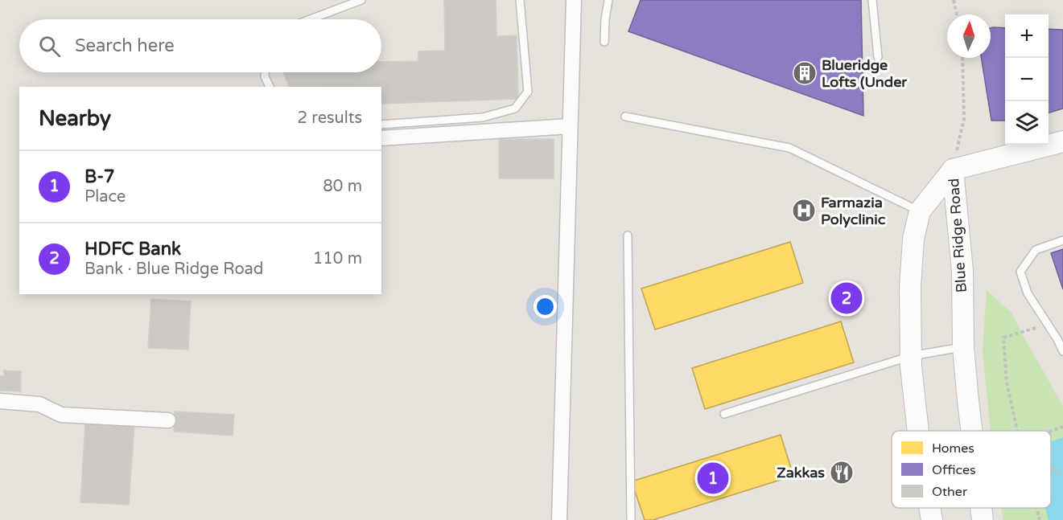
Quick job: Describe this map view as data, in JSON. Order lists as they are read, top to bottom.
{
  "streets": {
    "street": ["Blue Ridge Road"]
  },
  "places": {
    "building": ["Blueridge Lofts (Under"],
    "hospital": ["Farmazia Polyclinic"],
    "restaurant": ["Zakkas"]
  },
  "legend": ["Homes", "Offices", "Other"],
  "north": "top",
  "page": {
    "map_buttons": ["+", "−"],
    "search": "Search here",
    "heading": ["Nearby", "2 results"],
    "list": [
      {
        "mark": "1",
        "name": "B-7",
        "note": "Place",
        "value": "80 m"
      },
      {
        "mark": "2",
        "name": "HDFC Bank",
        "note": "Bank · Blue Ridge Road",
        "value": "110 m"
      }
    ],
    "pins": ["2", "1"]
  }
}
